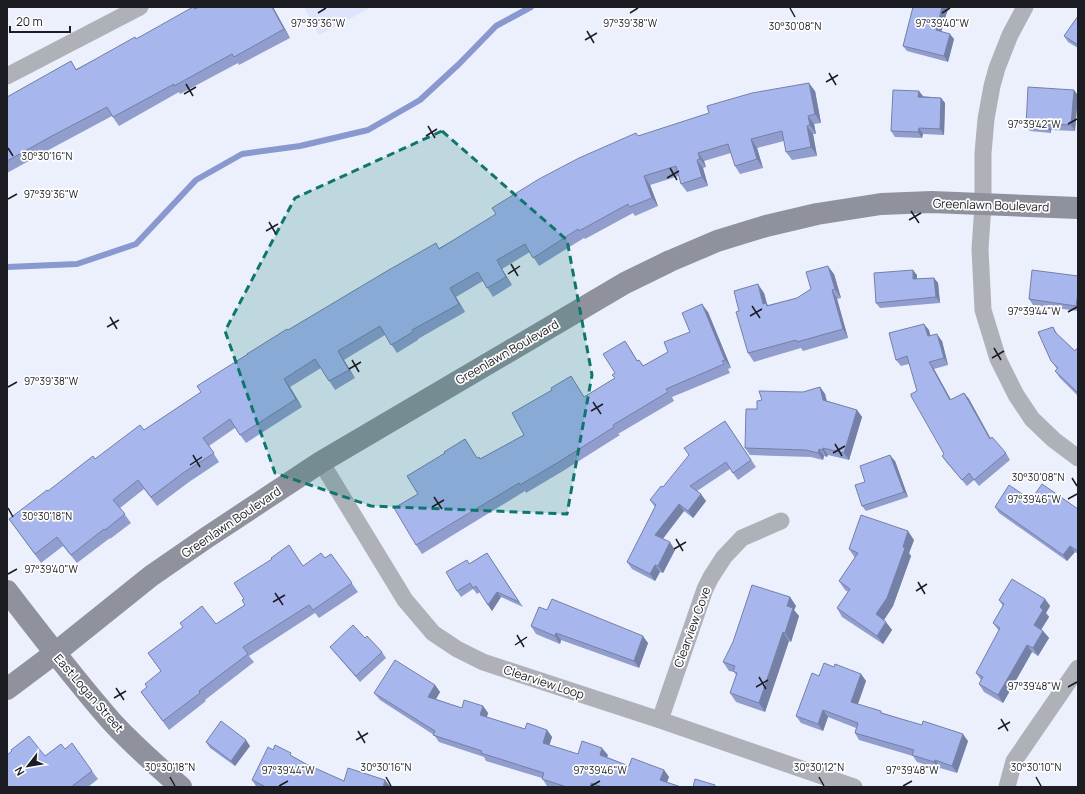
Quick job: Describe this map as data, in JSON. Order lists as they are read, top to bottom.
{
  "streets": {
    "street": [
      "Greenlawn Boulevard",
      "Clearview Cove",
      "Clearview Loop",
      "East Logan Street"
    ]
  },
  "crossings": [
    ["Greenlawn Boulevard", "Clearview Loop"],
    ["Greenlawn Boulevard", "East Logan Street"],
    ["Clearview Cove", "Clearview Loop"]
  ],
  "scale_bar": "20 m",
  "north": "bottom left",
  "coordinates": [
    "97°39'36\"W",
    "97°39'38\"W",
    "97°39'40\"W",
    "30°30'08\"N",
    "97°39'42\"W",
    "30°30'16\"N",
    "97°39'44\"W",
    "97°39'46\"W",
    "30°30'18\"N",
    "97°39'48\"W",
    "30°30'12\"N",
    "30°30'10\"N"
  ]
}
